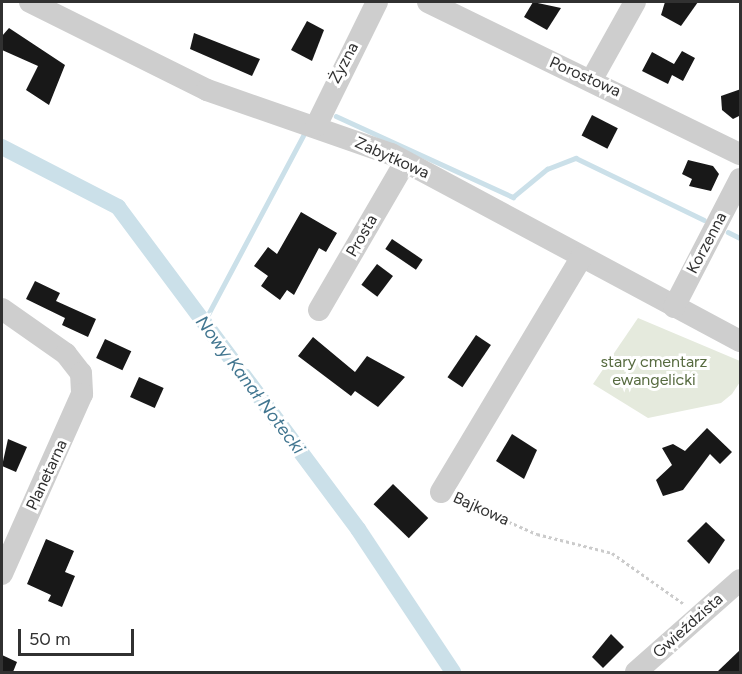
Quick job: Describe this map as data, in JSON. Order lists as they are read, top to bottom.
{
  "streets": {
    "street": [
      "Żyzna",
      "Porostowa",
      "Zabytkowa",
      "Prosta",
      "Korzenna",
      "Planetarna",
      "Bajkowa",
      "Gwieździsta"
    ]
  },
  "crossings": [
    ["Żyzna", "Zabytkowa"],
    ["Zabytkowa", "Prosta"],
    ["Zabytkowa", "Korzenna"],
    ["Zabytkowa", "Bajkowa"],
    ["Bajkowa", "Gwieździsta"]
  ],
  "water": ["Nowy Kanał Notecki"],
  "parks": ["stary cmentarz ewangelicki"],
  "scale_bar": "50 m"
}
